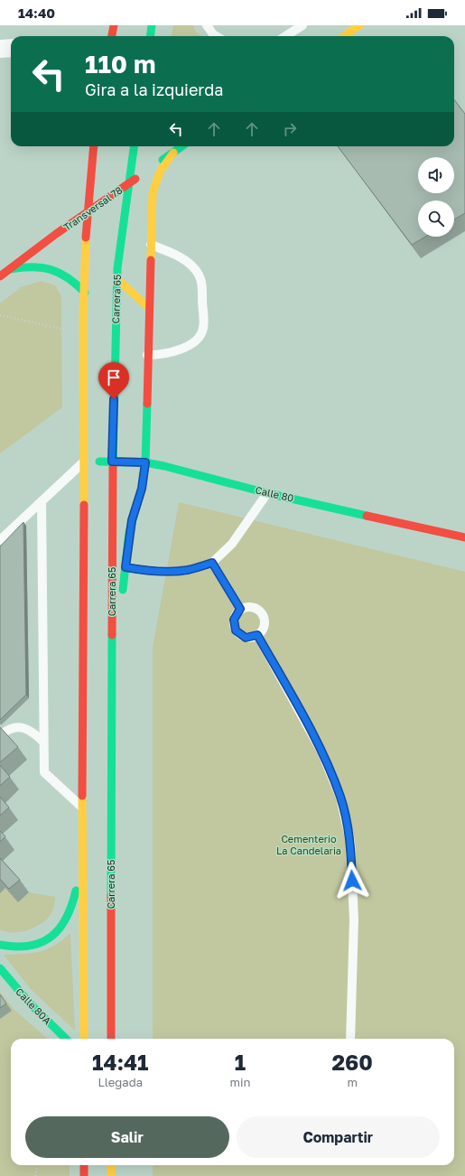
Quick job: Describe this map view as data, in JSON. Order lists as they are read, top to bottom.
{
  "streets": {
    "main road": [
      "Transversal 78",
      "Carrera 65",
      "Calle 80",
      "Calle 80A"
    ]
  },
  "crossings": [
    ["Transversal 78", "Carrera 65"],
    ["Carrera 65", "Calle 80"]
  ],
  "parks": ["Cementerio La Candelaria"],
  "page": {
    "status": "14:40",
    "turn": ["110 m", "Gira a la izquierda"],
    "eta": [
      "14:41",
      "Llegada",
      "1",
      "min",
      "260",
      "m"
    ],
    "buttons": ["Salir", "Compartir"]
  }
}
